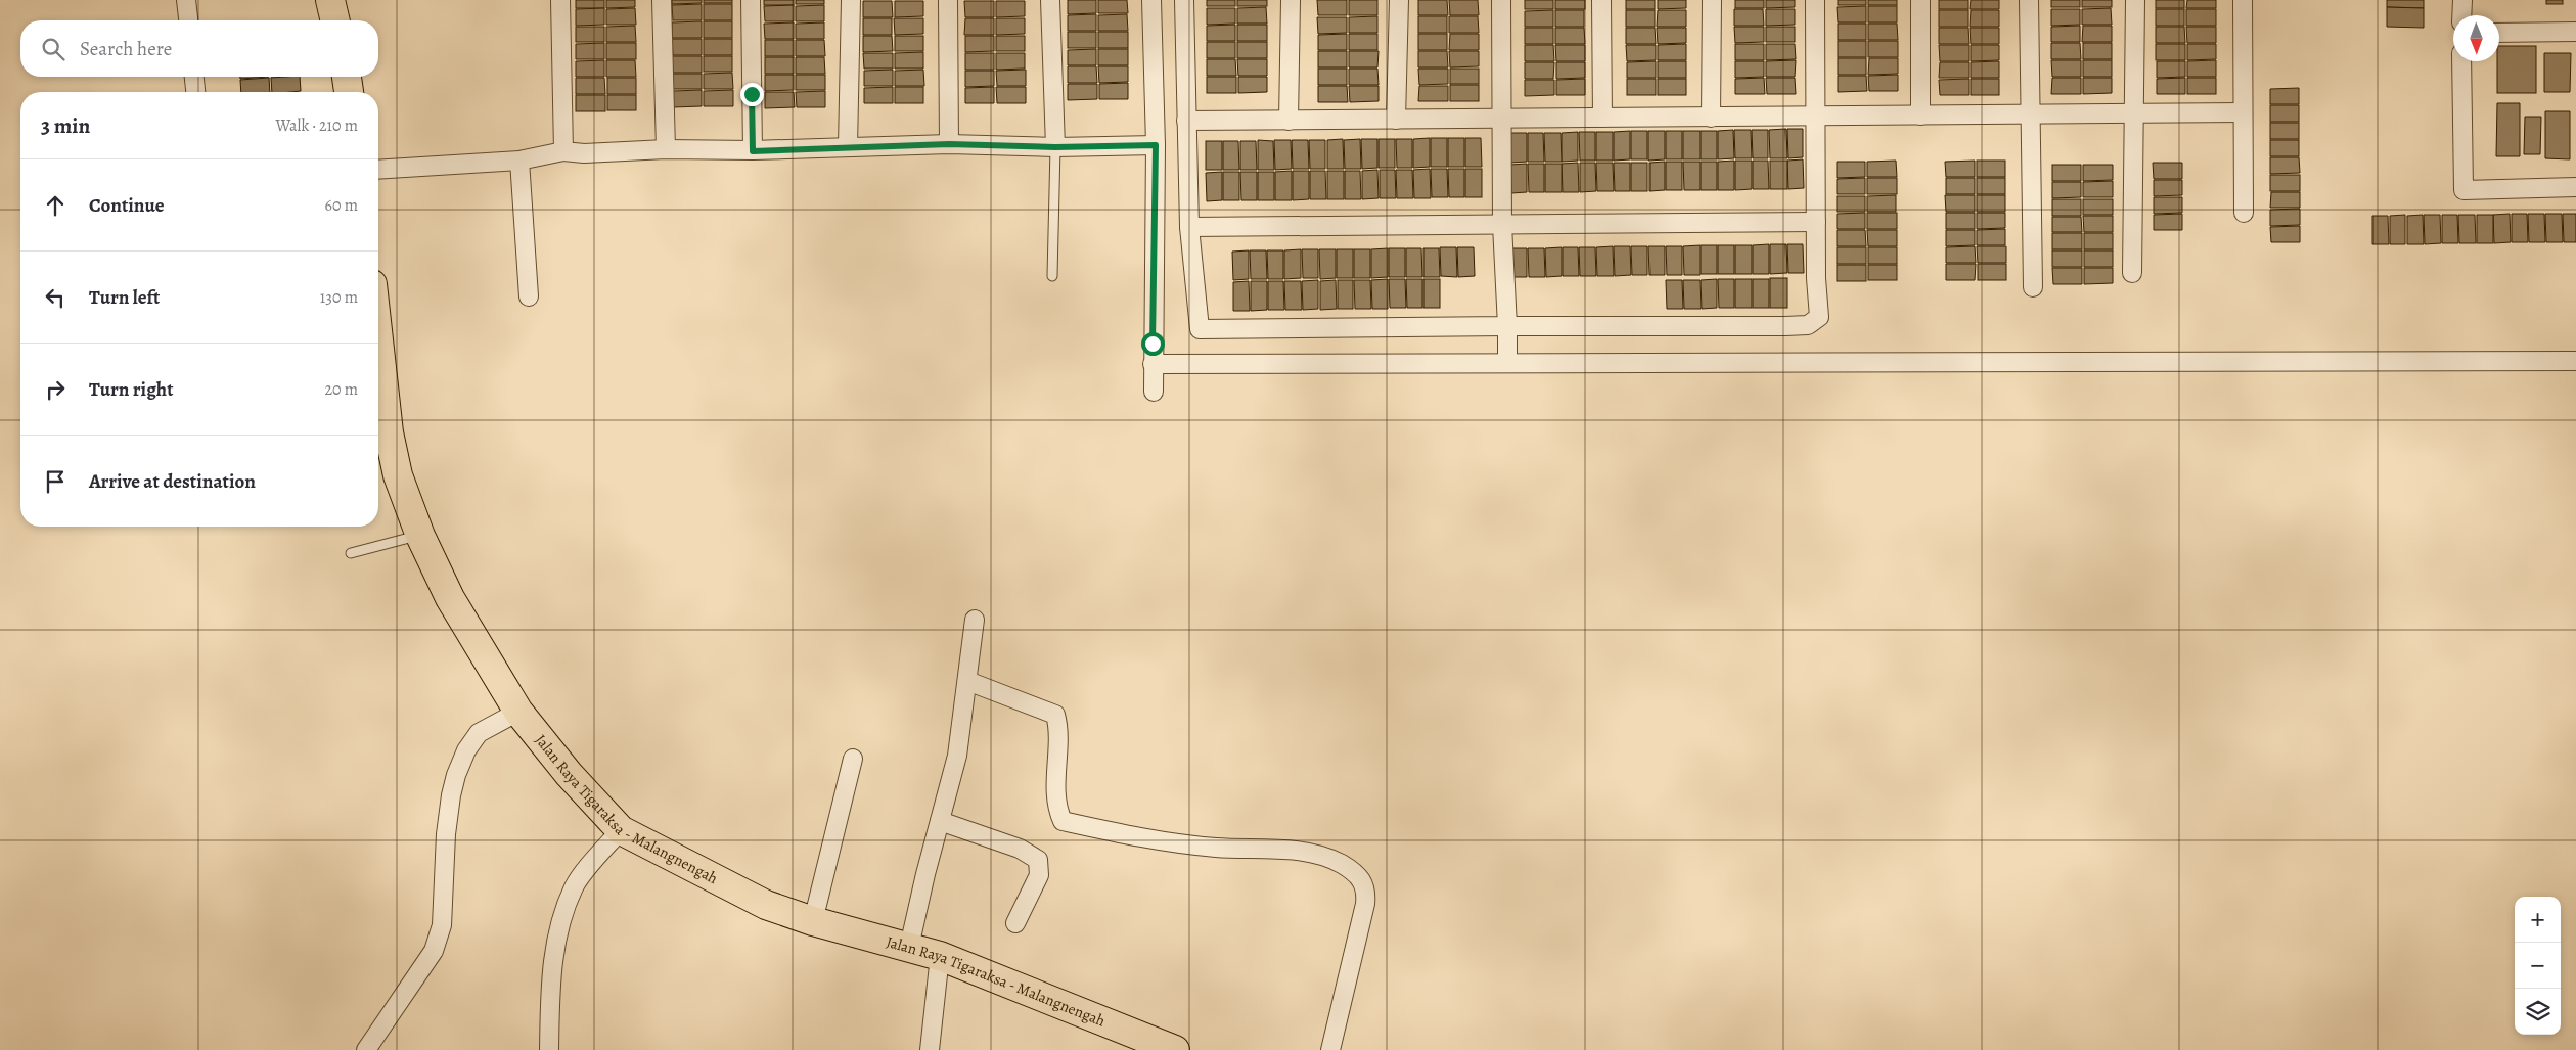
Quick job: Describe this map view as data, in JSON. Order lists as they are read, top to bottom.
{
  "streets": {
    "main road": ["Jalan Raya Tigaraksa - Malangnengah"]
  },
  "north": "bottom",
  "page": {
    "search": "Search here",
    "heading": ["3 min", "Walk · 210 m"],
    "list": [
      ["Continue", "60 m"],
      ["Turn left", "130 m"],
      ["Turn right", "20 m"],
      "Arrive at destination"
    ],
    "map_buttons": ["+", "−"]
  }
}
